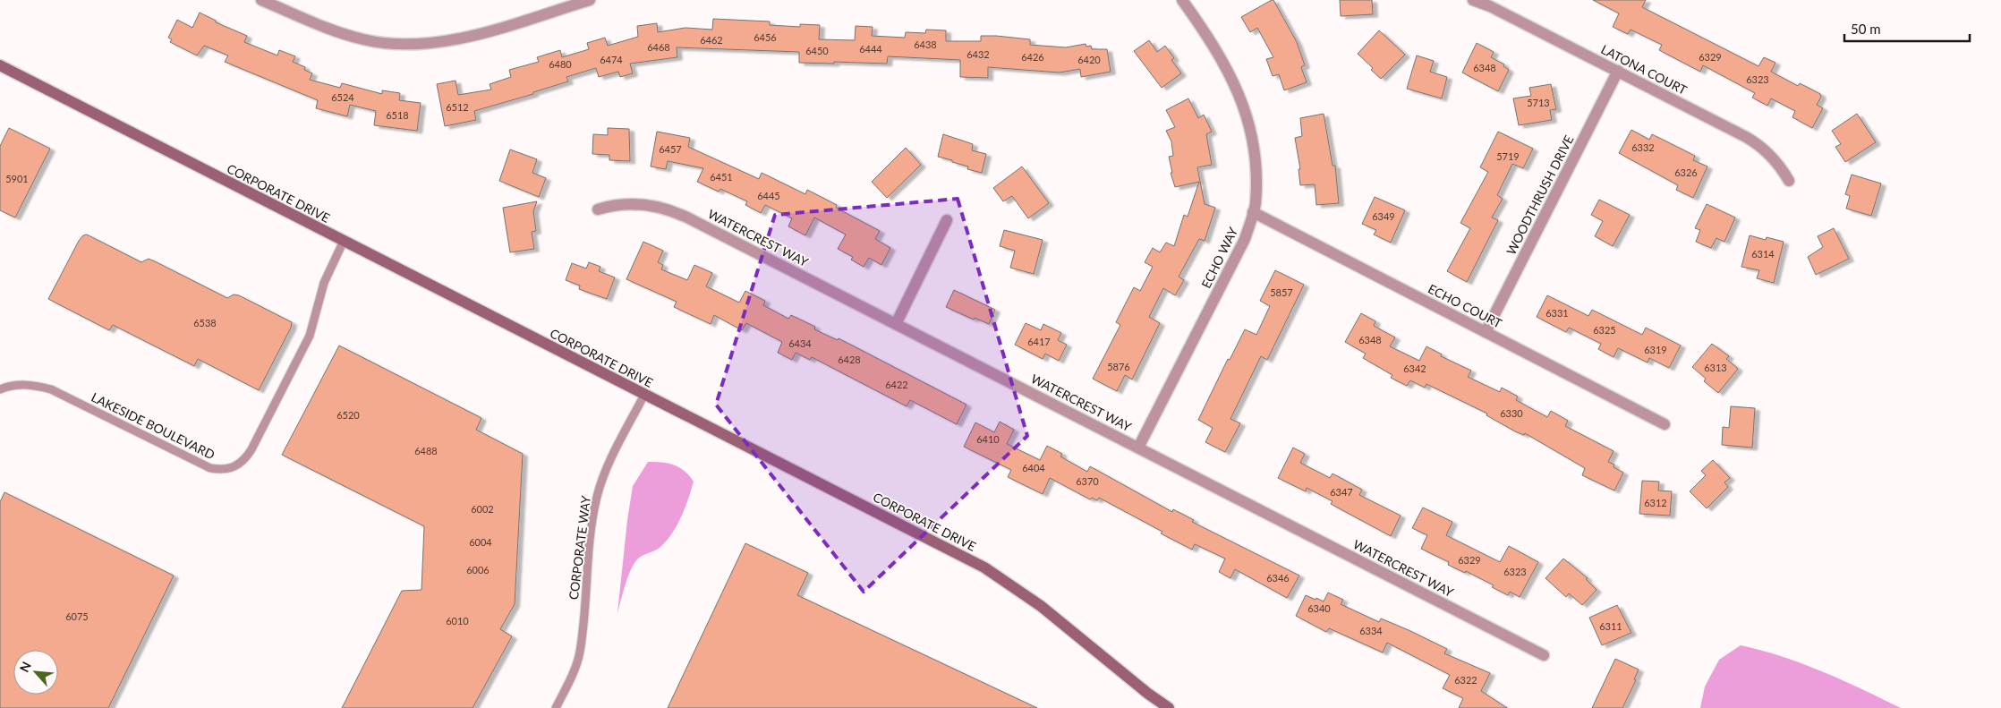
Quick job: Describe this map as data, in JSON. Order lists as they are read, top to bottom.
{
  "streets": {
    "street": [
      "LATONA COURT",
      "CORPORATE DRIVE",
      "WOODTHRUSH DRIVE",
      "WATERCREST WAY",
      "ECHO WAY",
      "ECHO COURT"
    ],
    "lane": ["LAKESIDE BOULEVARD", "CORPORATE WAY"]
  },
  "crossings": [
    ["LATONA COURT", "WOODTHRUSH DRIVE"],
    ["CORPORATE DRIVE", "LAKESIDE BOULEVARD"],
    ["CORPORATE DRIVE", "CORPORATE WAY"],
    ["WOODTHRUSH DRIVE", "ECHO COURT"],
    ["WATERCREST WAY", "ECHO WAY"],
    ["ECHO WAY", "ECHO COURT"]
  ],
  "house_numbers": [
    "6456",
    "6462",
    "6438",
    "6468",
    "6444",
    "6450",
    "6432",
    "6426",
    "6329",
    "6474",
    "6420",
    "6480",
    "6348",
    "6323",
    "6524",
    "5713",
    "6512",
    "6518",
    "6332",
    "6457",
    "5719",
    "6326",
    "6451",
    "5901",
    "6445",
    "6349",
    "6314",
    "5857",
    "6331",
    "6538",
    "6325",
    "6348",
    "6417",
    "6434",
    "6319",
    "6428",
    "5876",
    "6313",
    "6342",
    "6422",
    "6330",
    "6520",
    "6410",
    "6488",
    "6404",
    "6370",
    "6347",
    "6312",
    "6002",
    "6004",
    "6329",
    "6006",
    "6323",
    "6346",
    "6340",
    "6075",
    "6010",
    "6311",
    "6334",
    "6322"
  ],
  "scale_bar": "50 m",
  "north": "top left"
}
